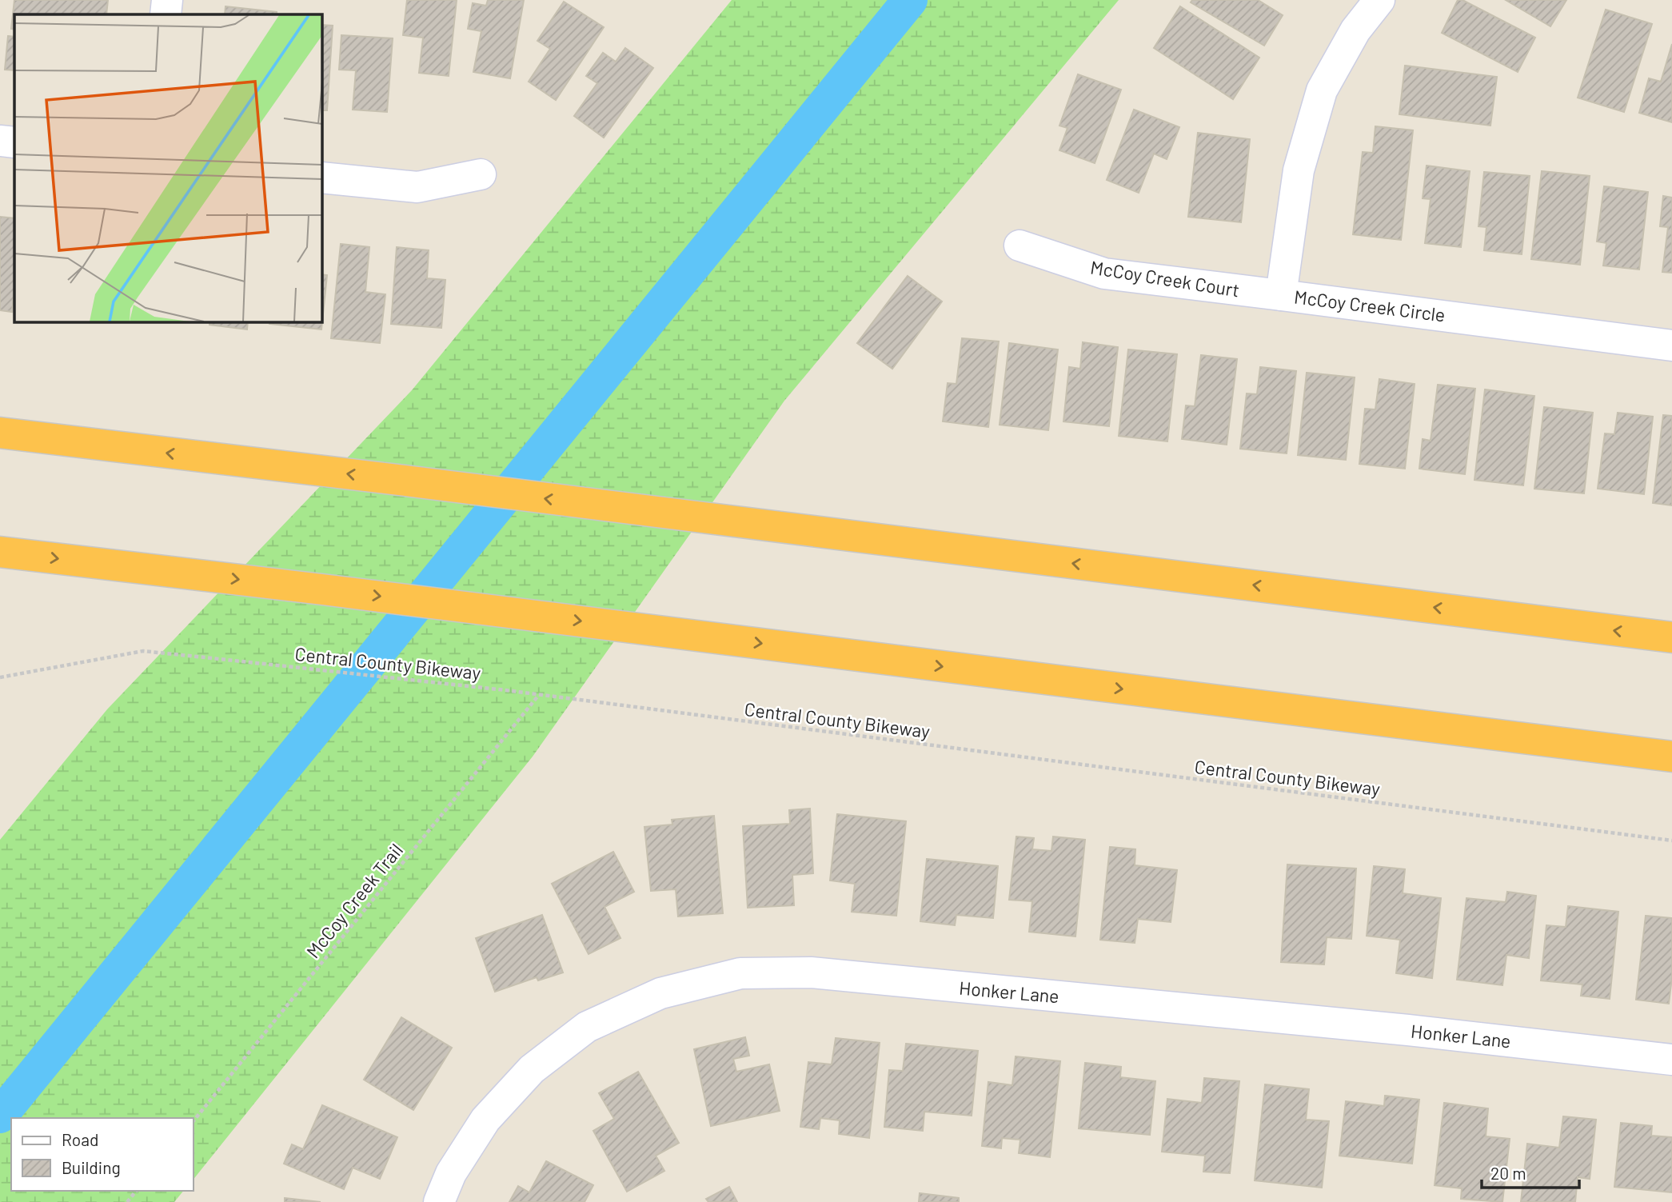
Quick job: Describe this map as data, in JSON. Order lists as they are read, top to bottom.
{
  "streets": {
    "street": ["McCoy Creek Court", "McCoy Creek Circle", "Honker Lane"],
    "path": ["Central County Bikeway", "McCoy Creek Trail"]
  },
  "crossings": [
    ["McCoy Creek Court", "McCoy Creek Circle"],
    ["Central County Bikeway", "McCoy Creek Trail"]
  ],
  "legend": ["Road", "Building"],
  "scale_bar": "20 m"
}
